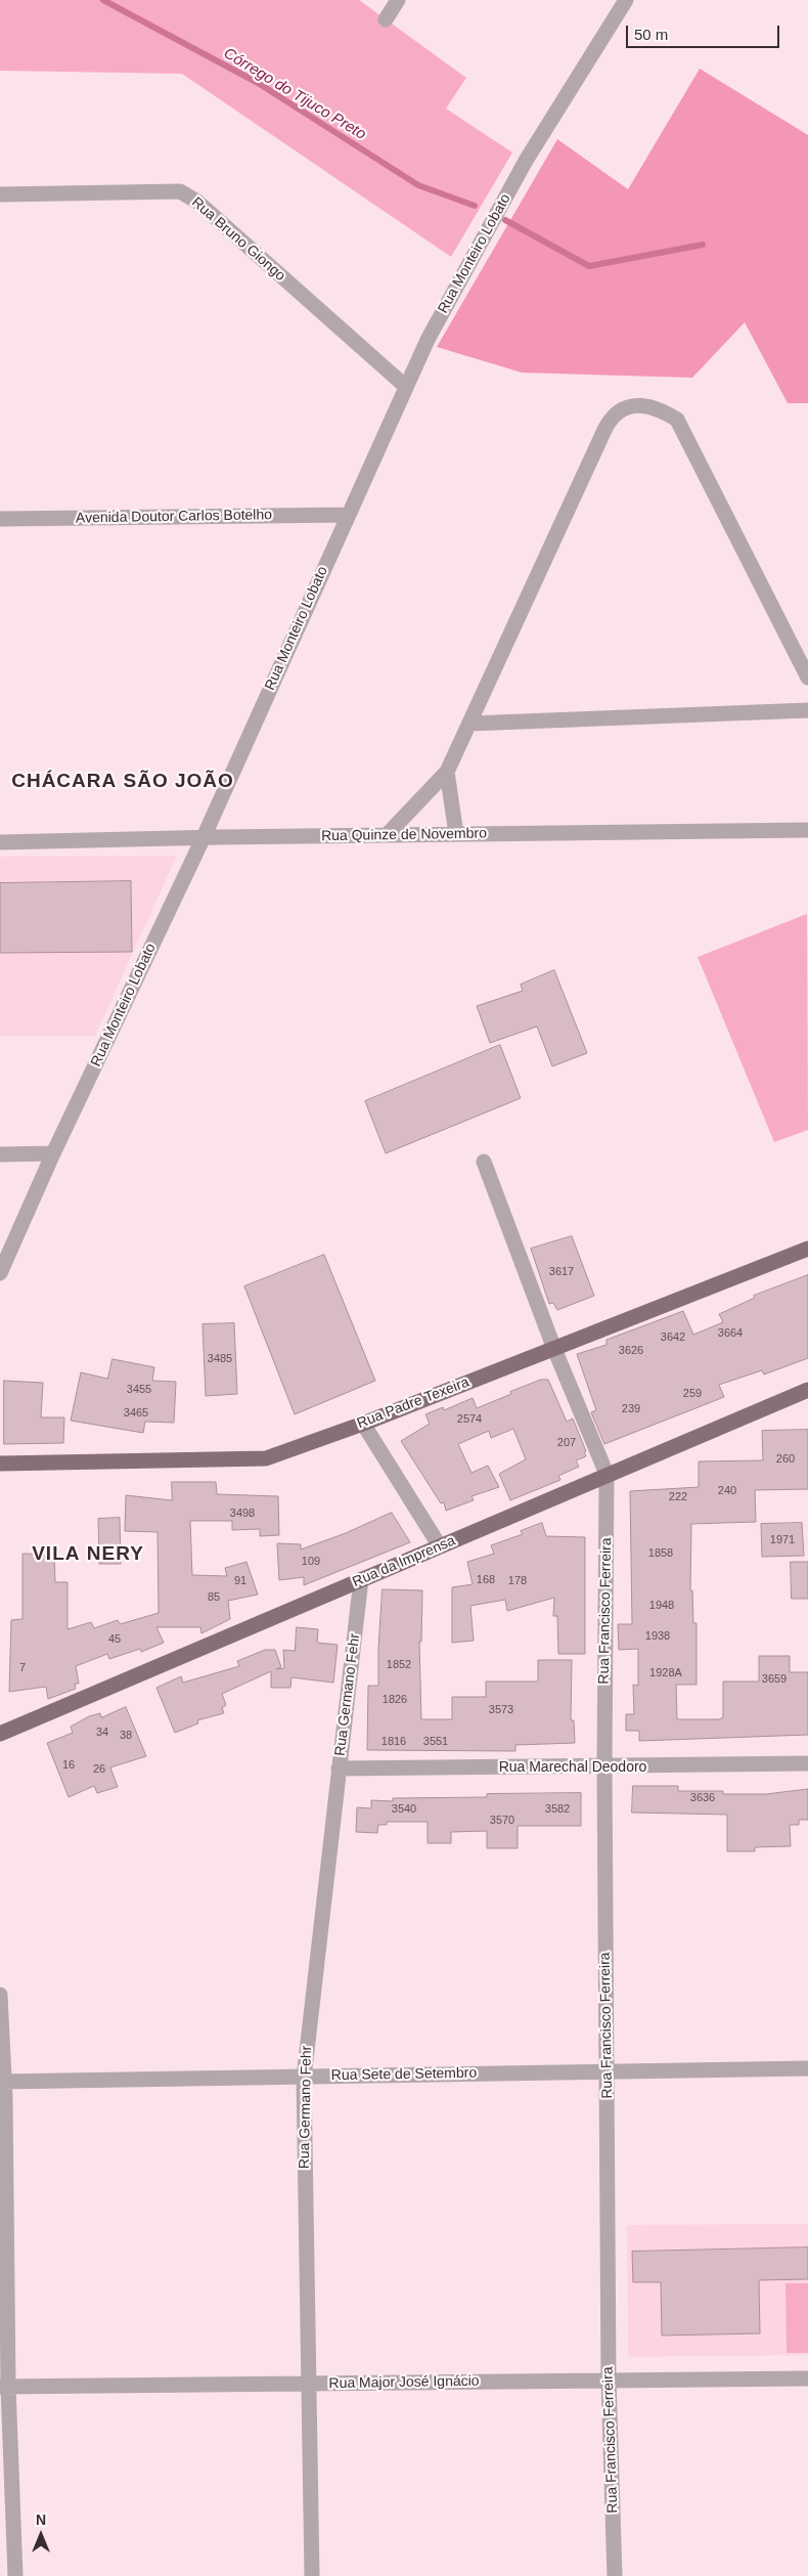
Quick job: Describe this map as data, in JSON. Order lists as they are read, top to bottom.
{
  "streets": {
    "main road": ["Rua Padre Texeira", "Rua da Imprensa"],
    "street": [
      "Rua Bruno Giongo",
      "Rua Monteiro Lobato",
      "Avenida Doutor Carlos Botelho",
      "Rua Quinze de Novembro",
      "Rua Francisco Ferreira",
      "Rua Germano Fehr",
      "Rua Marechal Deodoro",
      "Rua Sete de Setembro",
      "Rua Major José Ignácio"
    ]
  },
  "crossings": [
    ["Rua Bruno Giongo", "Rua Monteiro Lobato"],
    ["Rua Monteiro Lobato", "Avenida Doutor Carlos Botelho"],
    ["Rua Monteiro Lobato", "Rua Quinze de Novembro"],
    ["Rua da Imprensa", "Rua Francisco Ferreira"],
    ["Rua da Imprensa", "Rua Germano Fehr"],
    ["Rua Francisco Ferreira", "Rua Marechal Deodoro"],
    ["Rua Francisco Ferreira", "Rua Sete de Setembro"],
    ["Rua Francisco Ferreira", "Rua Major José Ignácio"],
    ["Rua Germano Fehr", "Rua Marechal Deodoro"],
    ["Rua Germano Fehr", "Rua Sete de Setembro"],
    ["Rua Germano Fehr", "Rua Major José Ignácio"]
  ],
  "districts": ["CHÁCARA SÃO JOÃO", "VILA NERY"],
  "water": ["Córrego do Tijuco Preto"],
  "house_numbers": [
    "3617",
    "3664",
    "3642",
    "3626",
    "3485",
    "3455",
    "259",
    "239",
    "3465",
    "2574",
    "207",
    "260",
    "240",
    "222",
    "3498",
    "1971",
    "1858",
    "109",
    "168",
    "91",
    "178",
    "85",
    "1948",
    "1938",
    "45",
    "1852",
    "7",
    "1928A",
    "3659",
    "1826",
    "3573",
    "34",
    "38",
    "1816",
    "3551",
    "16",
    "26",
    "3636",
    "3540",
    "3582",
    "3570"
  ],
  "scale_bar": "50 m",
  "north": "top"
}
